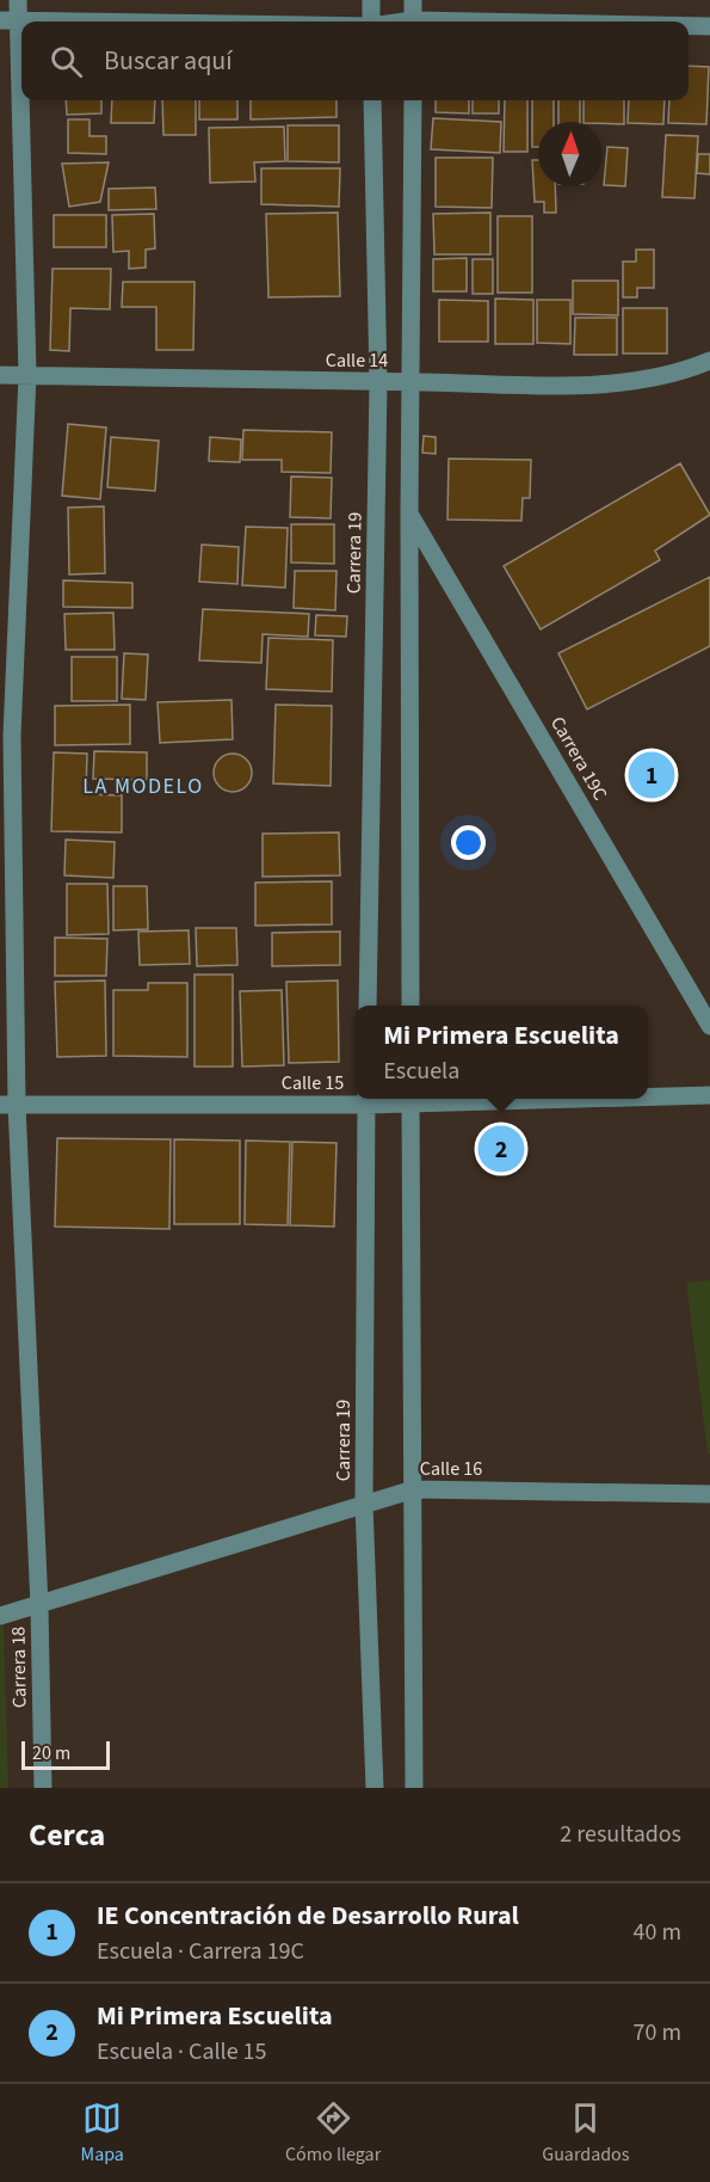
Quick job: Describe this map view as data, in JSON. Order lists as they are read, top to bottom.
{
  "streets": {
    "street": [
      "Calle 14",
      "Carrera 19",
      "Carrera 19C",
      "Calle 15",
      "Calle 16",
      "Carrera 18"
    ]
  },
  "crossings": [
    ["Calle 14", "Carrera 19"],
    ["Calle 14", "Carrera 18"],
    ["Carrera 19", "Calle 15"],
    ["Carrera 19", "Calle 16"],
    ["Calle 15", "Carrera 18"],
    ["Calle 16", "Carrera 18"]
  ],
  "districts": ["LA MODELO"],
  "scale_bar": "20 m",
  "north": "top",
  "page": {
    "search": "Buscar aquí",
    "pins": ["1", "2"],
    "popup": ["Mi Primera Escuelita", "Escuela"],
    "scale": "20 m",
    "heading": ["Cerca", "2 resultados"],
    "list": [
      {
        "mark": "1",
        "name": "IE Concentración de Desarrollo Rural",
        "note": "Escuela · Carrera 19C",
        "value": "40 m"
      },
      {
        "mark": "2",
        "name": "Mi Primera Escuelita",
        "note": "Escuela · Calle 15",
        "value": "70 m"
      }
    ],
    "nav": ["Mapa", "Cómo llegar", "Guardados"]
  }
}
